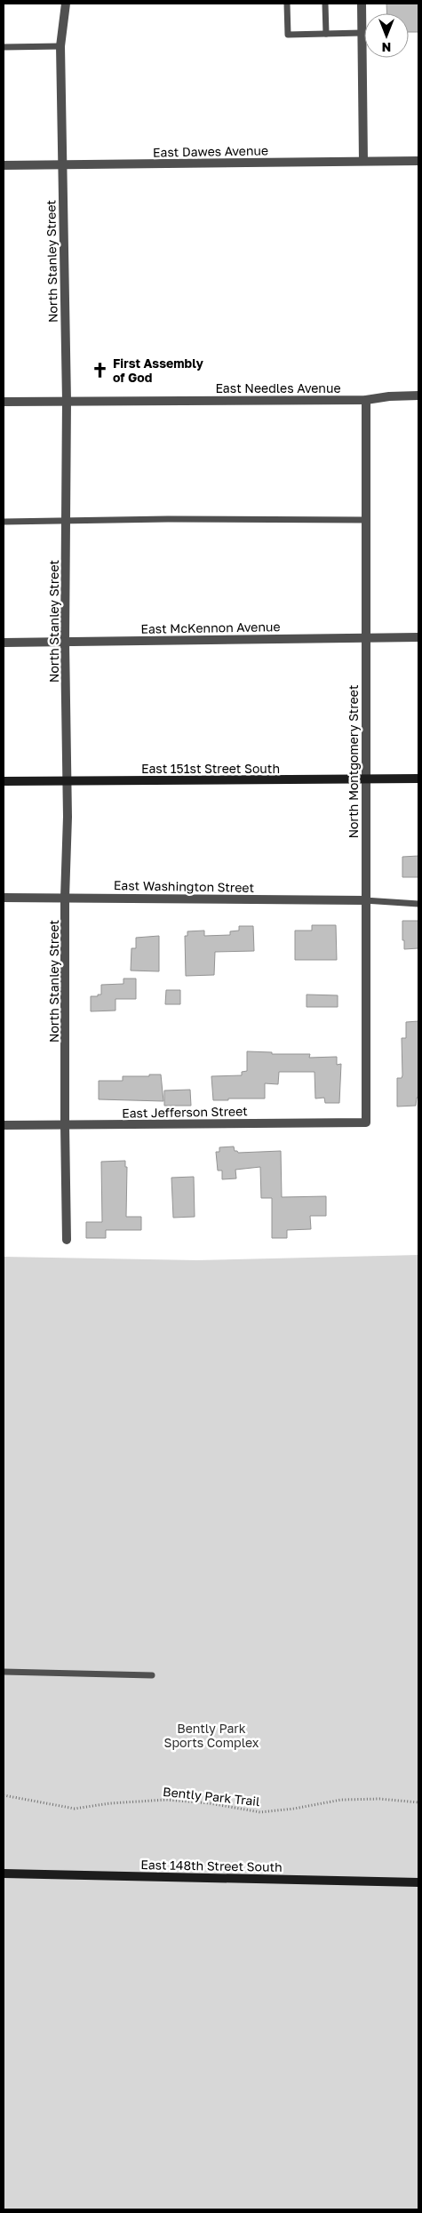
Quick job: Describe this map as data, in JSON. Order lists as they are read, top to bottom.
{
  "streets": {
    "main road": ["East 151st Street South", "East 148th Street South"],
    "street": [
      "East Dawes Avenue",
      "North Stanley Street",
      "East Needles Avenue",
      "East McKennon Avenue",
      "North Montgomery Street",
      "East Washington Street",
      "East Jefferson Street"
    ],
    "path": ["Bently Park Trail"]
  },
  "crossings": [
    ["East Dawes Avenue", "North Stanley Street"],
    ["North Stanley Street", "East Needles Avenue"],
    ["North Stanley Street", "East McKennon Avenue"],
    ["North Stanley Street", "East 151st Street South"],
    ["North Stanley Street", "East Washington Street"],
    ["North Stanley Street", "East Jefferson Street"],
    ["East Needles Avenue", "North Montgomery Street"],
    ["East McKennon Avenue", "North Montgomery Street"],
    ["North Montgomery Street", "East 151st Street South"],
    ["North Montgomery Street", "East Washington Street"],
    ["North Montgomery Street", "East Jefferson Street"]
  ],
  "parks": ["Bently Park Sports Complex"],
  "places": {
    "church": ["First Assembly of God"]
  },
  "north": "bottom"
}
